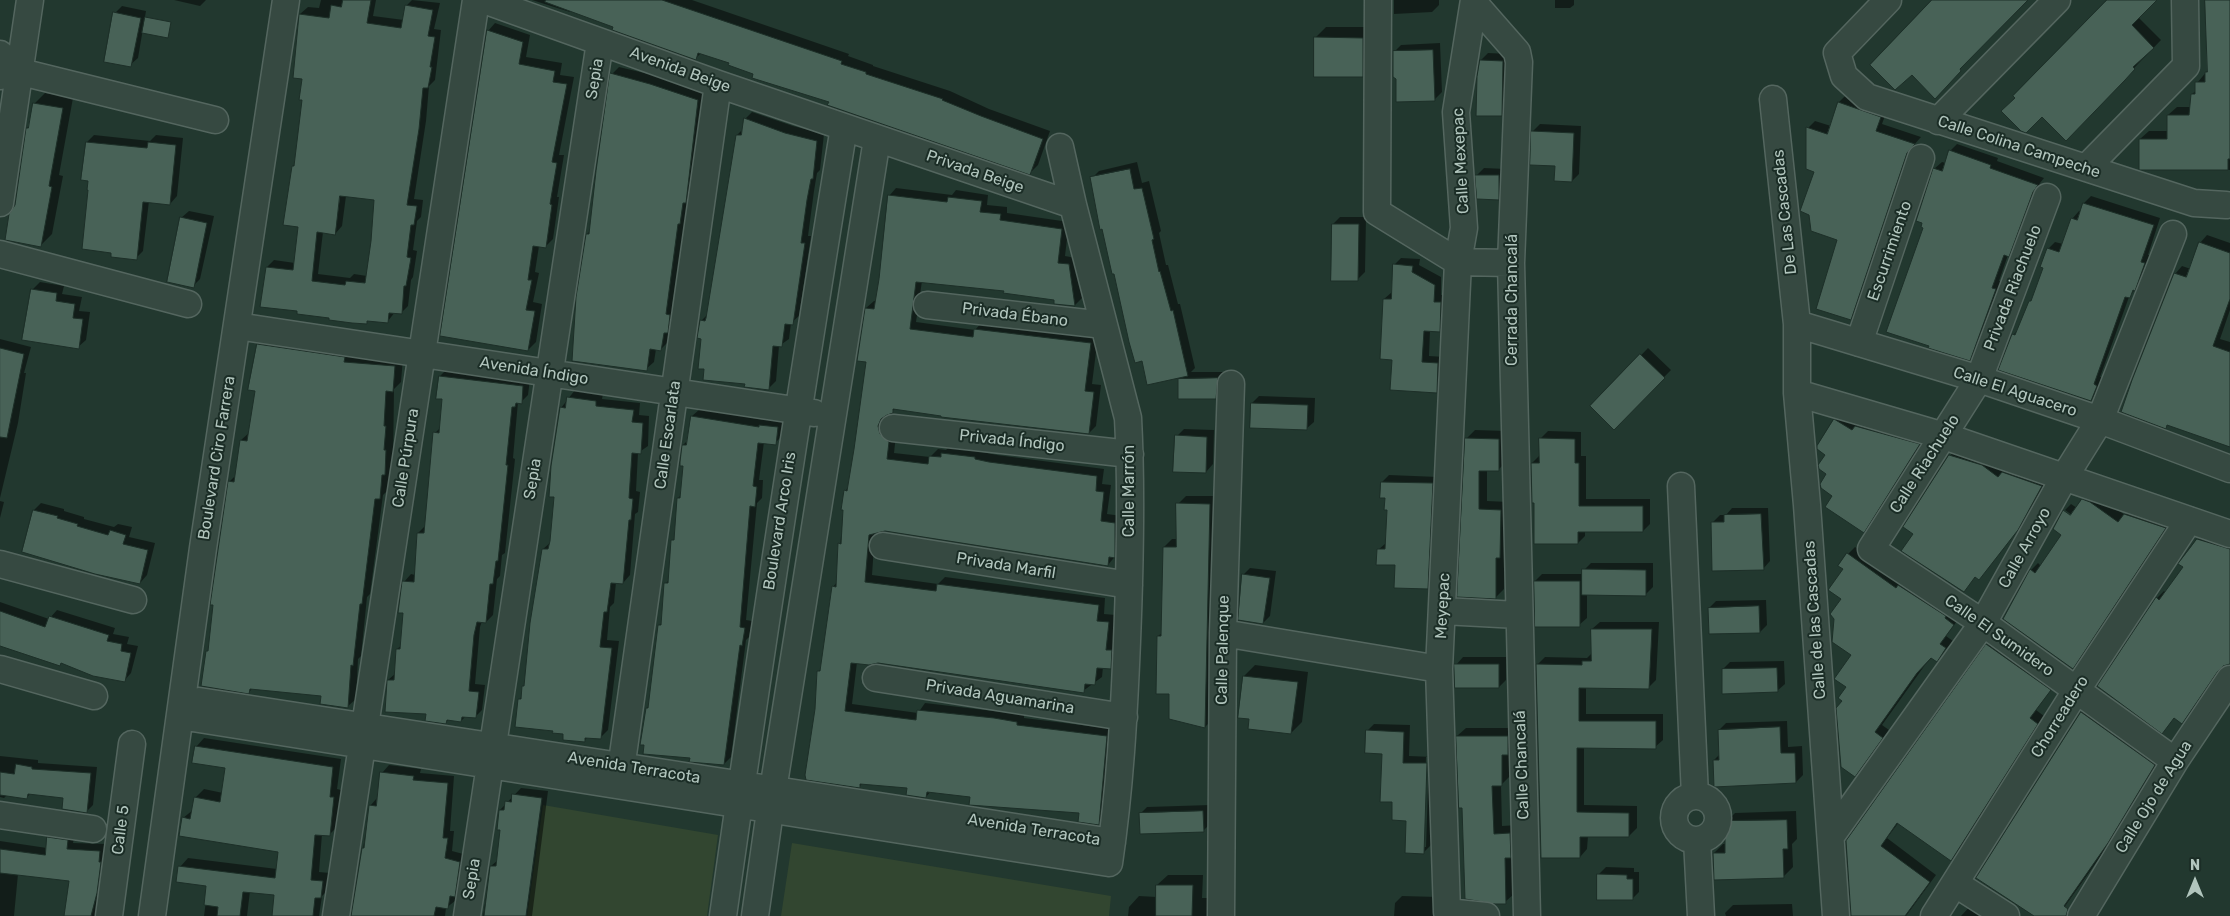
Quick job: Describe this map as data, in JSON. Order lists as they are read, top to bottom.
{
  "streets": {
    "street": [
      "Avenida Beige",
      "Sepia",
      "Calle Colina Campeche",
      "Calle Mexepac",
      "Privada Beige",
      "De Las Cascadas",
      "Escurrimiento",
      "Privada Riachuelo",
      "Cerrada Chancalá",
      "Privada Ébano",
      "Avenida Índigo",
      "Calle El Aguacero",
      "Calle Escarlata",
      "Privada Índigo",
      "Boulevard Ciro Farrera",
      "Calle Púrpura",
      "Calle Riachuelo",
      "Calle Marrón",
      "Boulevard Arco Iris",
      "Calle Arroyo",
      "Privada Marfil",
      "Meyepac",
      "Calle de las Cascadas",
      "Calle El Sumidero",
      "Calle Palenque",
      "Privada Aguamarina",
      "Chorreadero",
      "Calle Chancalá",
      "Avenida Terracota",
      "Calle Ojo de Agua",
      "Calle 5"
    ]
  },
  "crossings": [
    ["Avenida Beige", "Sepia"],
    ["Avenida Beige", "Privada Beige"],
    ["Avenida Beige", "Calle Escarlata"],
    ["Avenida Beige", "Boulevard Arco Iris"],
    ["Sepia", "Avenida Índigo"],
    ["Sepia", "Avenida Terracota"],
    ["Calle Mexepac", "Cerrada Chancalá"],
    ["Calle Mexepac", "Meyepac"],
    ["Privada Beige", "Calle Marrón"],
    ["De Las Cascadas", "Calle El Aguacero"],
    ["De Las Cascadas", "Calle de las Cascadas"],
    ["Escurrimiento", "Calle El Aguacero"],
    ["Privada Riachuelo", "Calle El Aguacero"],
    ["Privada Riachuelo", "Calle Riachuelo"],
    ["Cerrada Chancalá", "Calle Chancalá"],
    ["Privada Ébano", "Calle Marrón"],
    ["Avenida Índigo", "Calle Escarlata"],
    ["Avenida Índigo", "Boulevard Ciro Farrera"],
    ["Avenida Índigo", "Calle Púrpura"],
    ["Avenida Índigo", "Boulevard Arco Iris"],
    ["Calle El Aguacero", "Calle Riachuelo"],
    ["Calle El Aguacero", "Calle Arroyo"],
    ["Calle El Aguacero", "Calle de las Cascadas"],
    ["Calle Escarlata", "Avenida Terracota"],
    ["Privada Índigo", "Calle Marrón"],
    ["Boulevard Ciro Farrera", "Avenida Terracota"],
    ["Calle Púrpura", "Avenida Terracota"],
    ["Calle Riachuelo", "Calle El Sumidero"],
    ["Calle Marrón", "Privada Marfil"],
    ["Calle Marrón", "Privada Aguamarina"],
    ["Calle Marrón", "Avenida Terracota"],
    ["Boulevard Arco Iris", "Avenida Terracota"],
    ["Calle Arroyo", "Calle de las Cascadas"],
    ["Calle Arroyo", "Calle El Sumidero"],
    ["Calle El Sumidero", "Chorreadero"],
    ["Calle El Sumidero", "Calle Ojo de Agua"]
  ],
  "north": "top"
}
